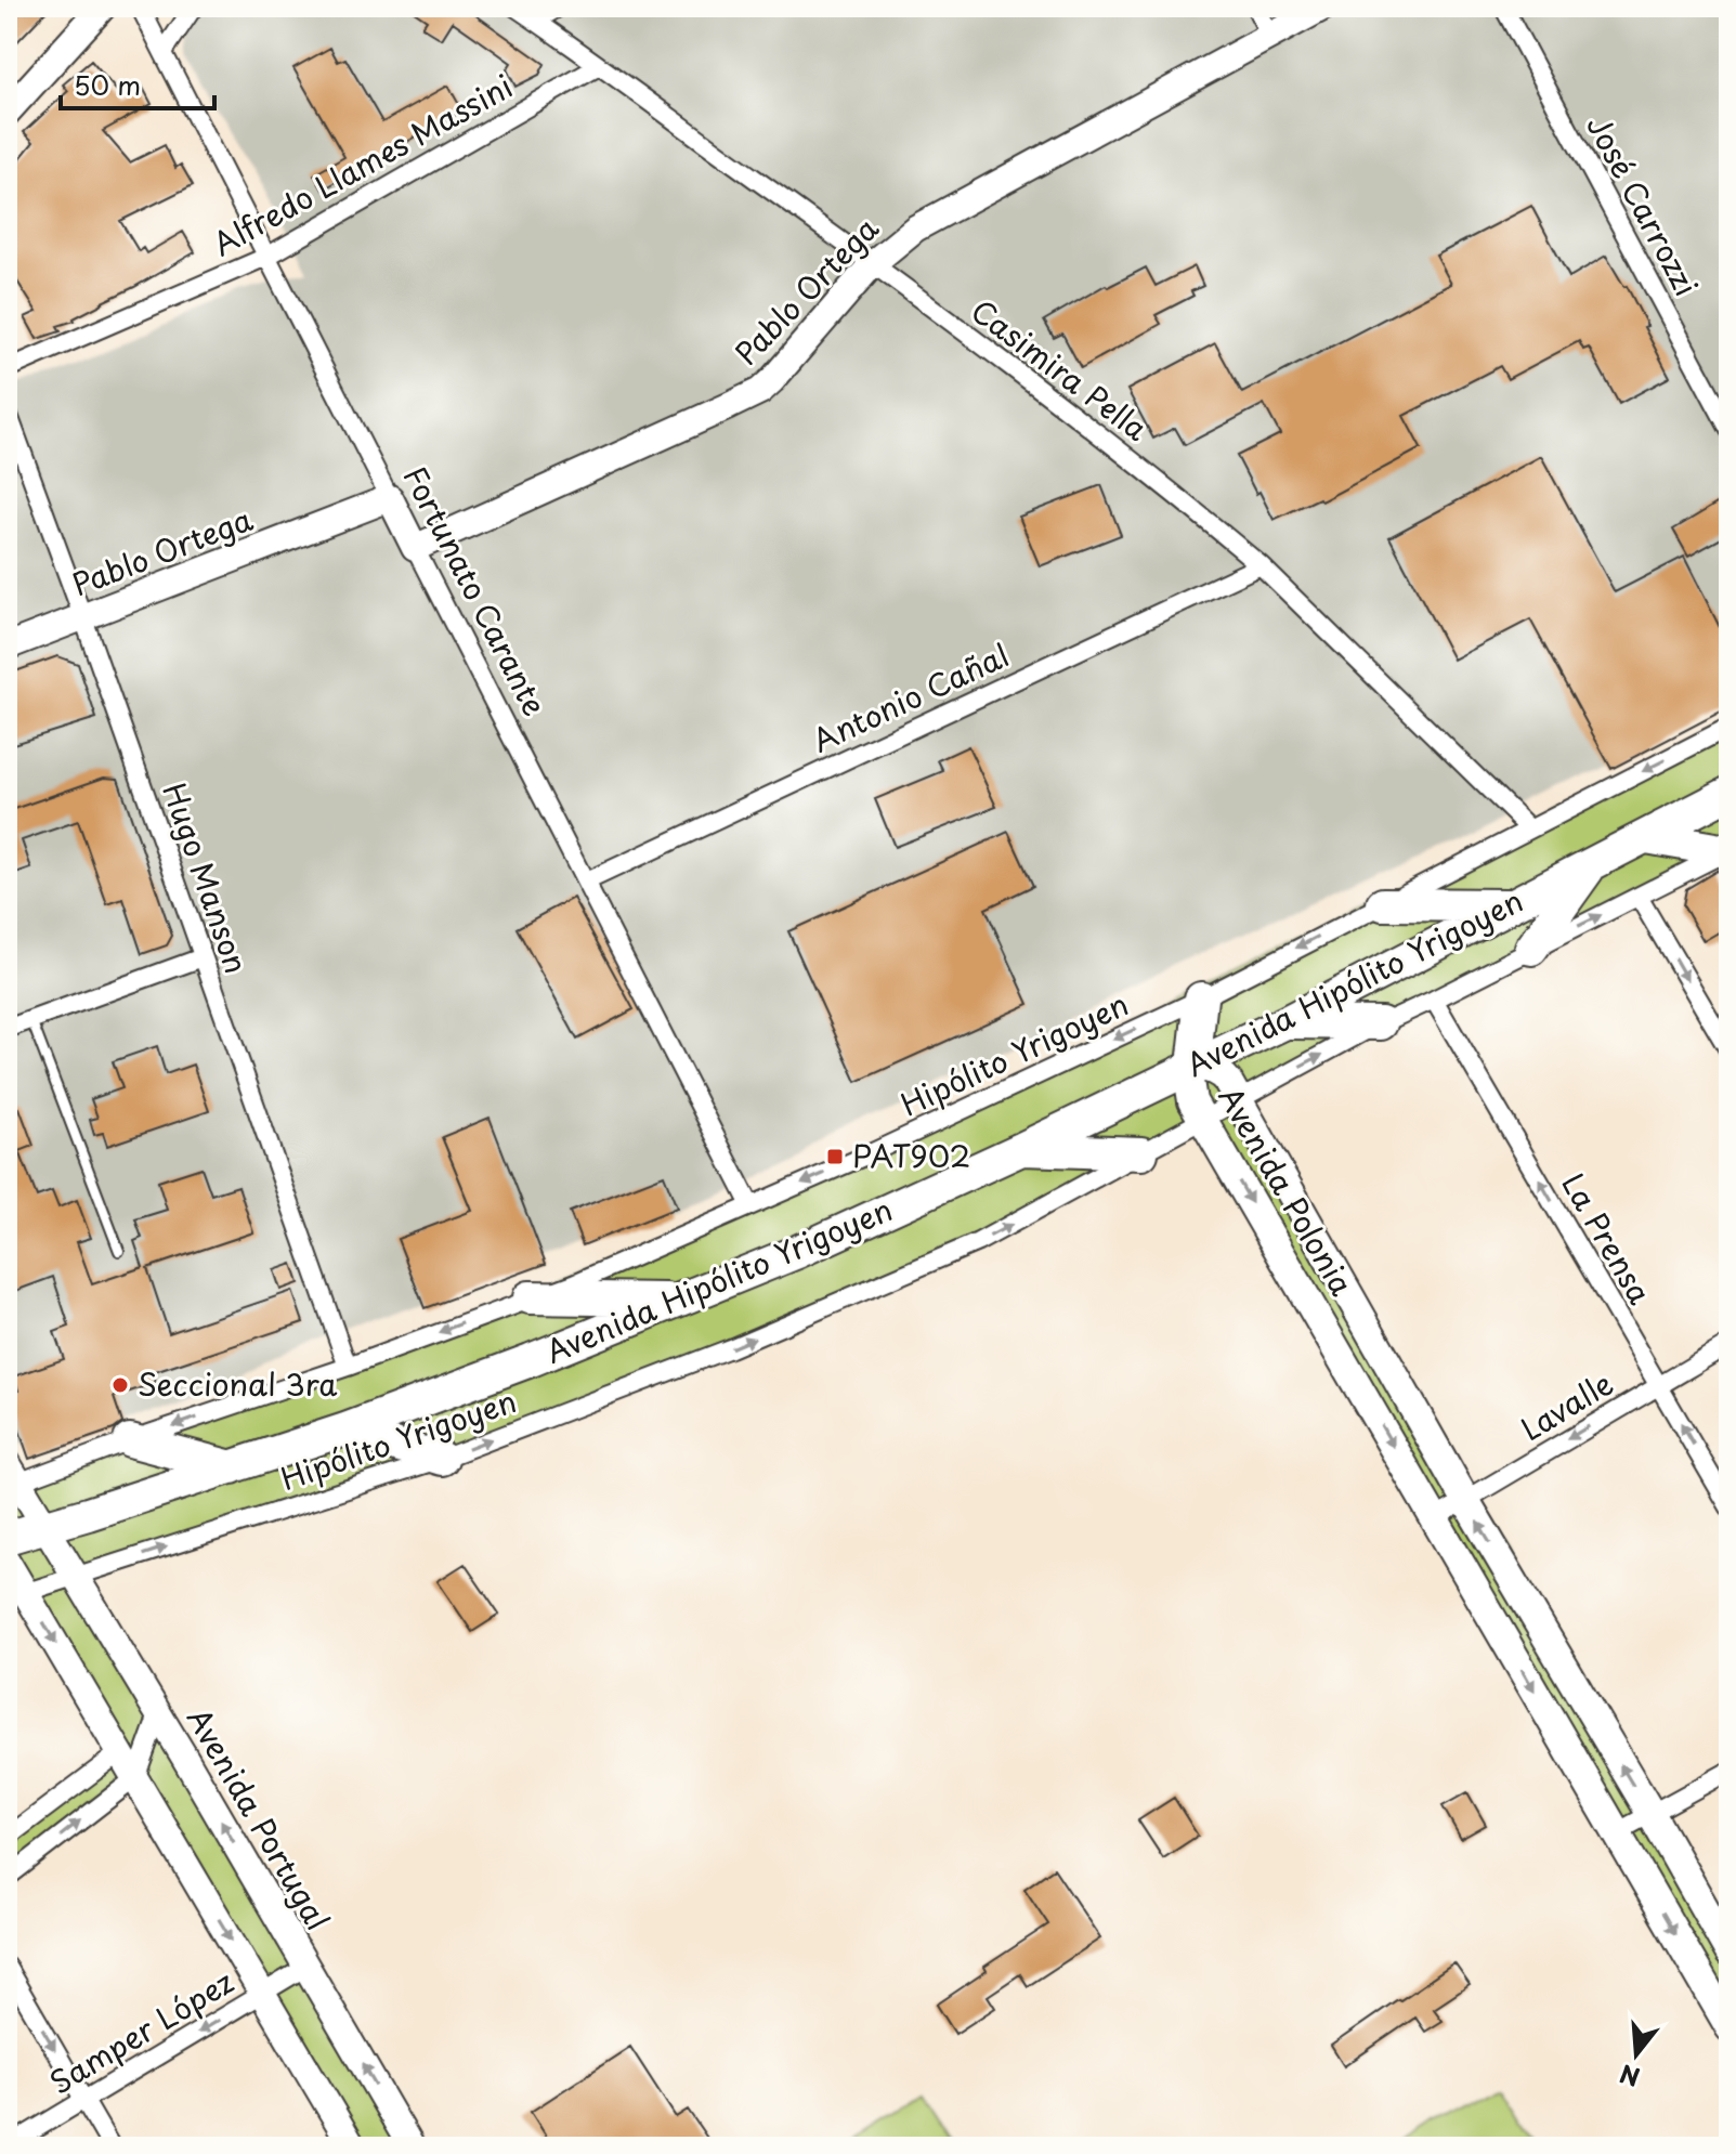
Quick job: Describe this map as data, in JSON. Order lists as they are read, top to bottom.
{
  "streets": {
    "highway": ["Avenida Hipólito Yrigoyen"],
    "main road": [
      "Pablo Ortega",
      "Fortunato Carante",
      "Avenida Polonia",
      "Avenida Portugal"
    ],
    "street": [
      "Alfredo Llames Massini",
      "José Carrozzi",
      "Casimira Pella",
      "Antonio Cañal",
      "Hugo Manson",
      "Hipólito Yrigoyen",
      "La Prensa",
      "Lavalle",
      "Samper López"
    ]
  },
  "crossings": [
    ["Alfredo Llames Massini", "Casimira Pella"],
    ["Alfredo Llames Massini", "Fortunato Carante"],
    ["Pablo Ortega", "Casimira Pella"],
    ["Pablo Ortega", "Fortunato Carante"],
    ["Pablo Ortega", "Hugo Manson"],
    ["Casimira Pella", "Antonio Cañal"],
    ["Casimira Pella", "Hipólito Yrigoyen"],
    ["Fortunato Carante", "Antonio Cañal"],
    ["Fortunato Carante", "Hipólito Yrigoyen"],
    ["Hugo Manson", "Hipólito Yrigoyen"],
    ["Avenida Hipólito Yrigoyen", "Avenida Polonia"],
    ["Avenida Hipólito Yrigoyen", "Avenida Portugal"],
    ["Hipólito Yrigoyen", "Avenida Polonia"],
    ["Hipólito Yrigoyen", "La Prensa"],
    ["Hipólito Yrigoyen", "Avenida Portugal"],
    ["Avenida Polonia", "Lavalle"],
    ["La Prensa", "Lavalle"],
    ["Avenida Portugal", "Samper López"]
  ],
  "one_way": ["La Prensa", "Lavalle", "Samper López"],
  "places": {
    "transit": ["PAT902"],
    "other": ["Seccional 3ra"]
  },
  "scale_bar": "50 m",
  "north": "bottom"
}
